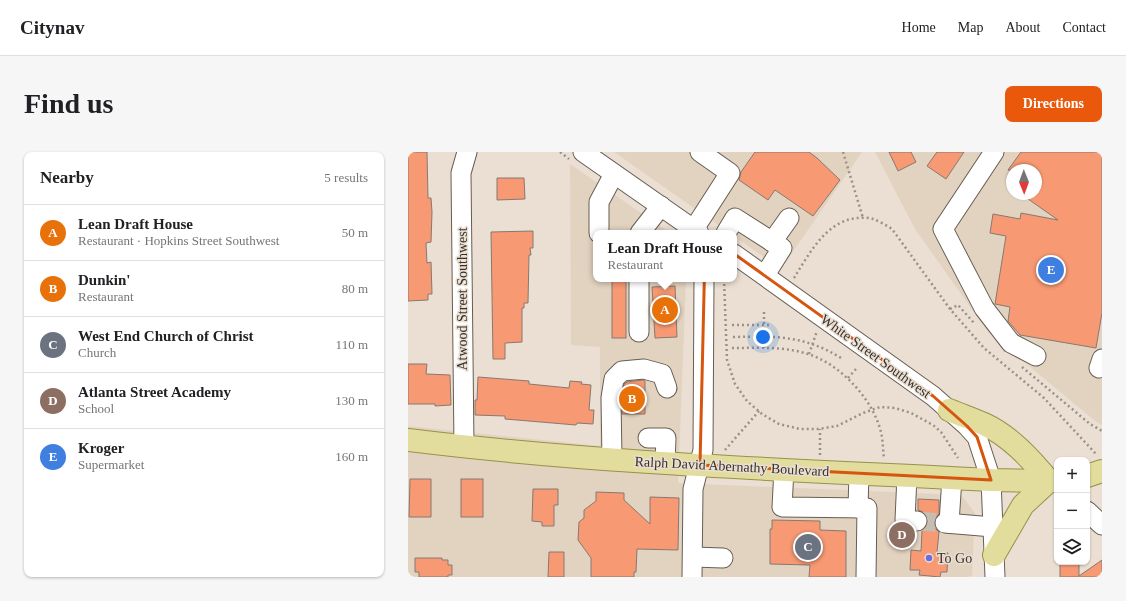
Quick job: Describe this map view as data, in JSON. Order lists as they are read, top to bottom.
{
  "streets": {
    "main road": ["Ralph David Abernathy Boulevard"],
    "street": ["Atwood Street Southwest", "White Street Southwest"]
  },
  "crossings": [
    ["Atwood Street Southwest", "Ralph David Abernathy Boulevard"],
    ["White Street Southwest", "Ralph David Abernathy Boulevard"]
  ],
  "places": ["To Go"],
  "north": "bottom",
  "page": {
    "header": "Citynav",
    "nav": [
      "Home",
      "Map",
      "About",
      "Contact"
    ],
    "buttons": "Directions",
    "title": "Find us",
    "heading": ["Nearby", "5 results"],
    "list": [
      {
        "mark": "A",
        "name": "Lean Draft House",
        "note": "Restaurant · Hopkins Street Southwest",
        "value": "50 m"
      },
      {
        "mark": "B",
        "name": "Dunkin'",
        "note": "Restaurant",
        "value": "80 m"
      },
      {
        "mark": "C",
        "name": "West End Church of Christ",
        "note": "Church",
        "value": "110 m"
      },
      {
        "mark": "D",
        "name": "Atlanta Street Academy",
        "note": "School",
        "value": "130 m"
      },
      {
        "mark": "E",
        "name": "Kroger",
        "note": "Supermarket",
        "value": "160 m"
      }
    ],
    "popup": ["Lean Draft House", "Restaurant"],
    "pins": [
      "E",
      "A",
      "B",
      "D",
      "C"
    ],
    "map_buttons": ["+", "−"]
  }
}
